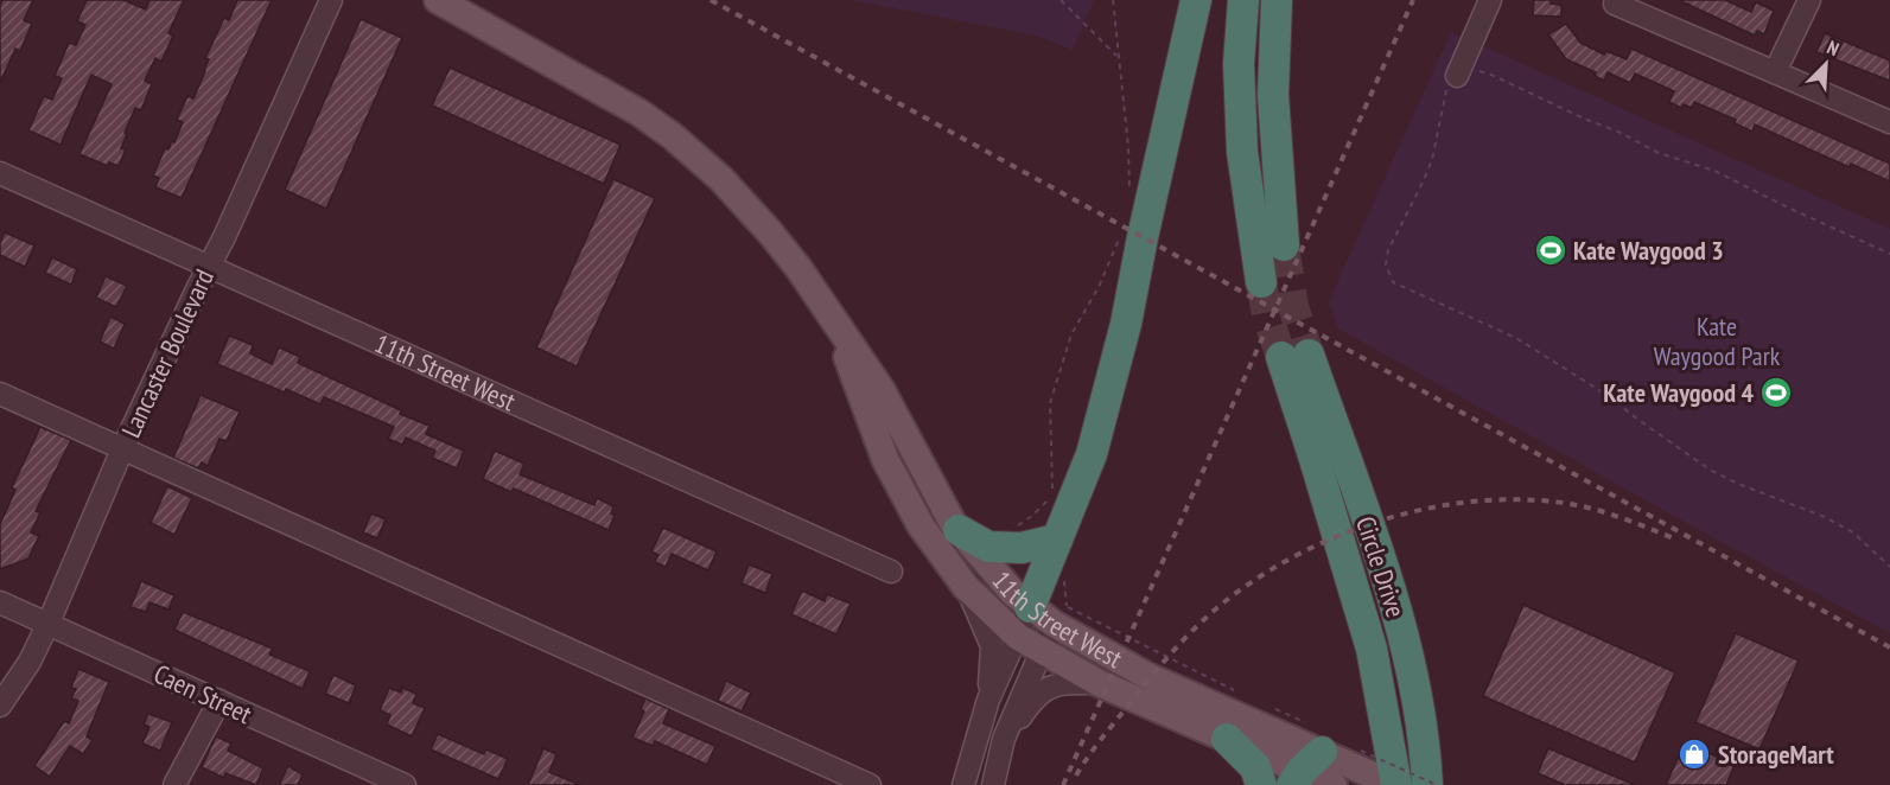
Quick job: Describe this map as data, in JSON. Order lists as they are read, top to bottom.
{
  "streets": {
    "highway": ["Circle Drive"],
    "main road": ["11th Street West"],
    "street": ["Lancaster Boulevard", "Caen Street"]
  },
  "crossings": [
    ["Lancaster Boulevard", "11th Street West"],
    ["Lancaster Boulevard", "Caen Street"],
    ["11th Street West", "Circle Drive"]
  ],
  "parks": ["Kate Waygood Park"],
  "places": {
    "sports": ["Kate Waygood 3", "Kate Waygood 4"],
    "shop": ["StorageMart"]
  },
  "north": "top right"
}
